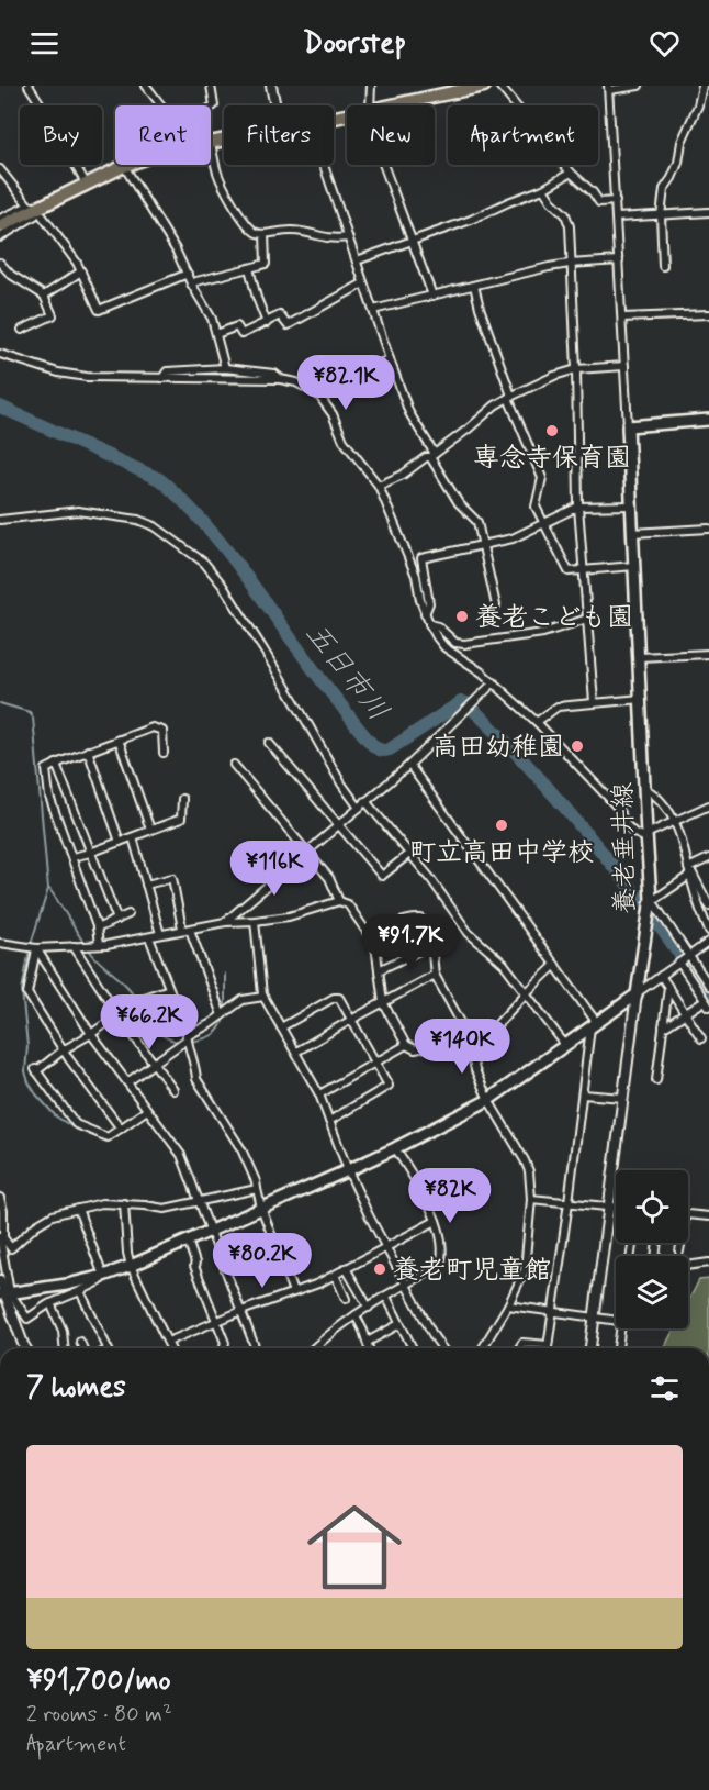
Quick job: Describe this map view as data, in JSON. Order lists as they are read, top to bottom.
{
  "streets": {
    "main road": ["養老垂井線"]
  },
  "water": ["五日市川"],
  "places": [
    "専念寺保育園",
    "養老こども園",
    "高田幼稚園",
    "町立高田中学校",
    "養老町児童館"
  ],
  "page": {
    "header": "Doorstep",
    "chip": [
      "Buy",
      "Rent",
      "Filters",
      "New",
      "Apartment"
    ],
    "price": [
      "¥82.1K",
      "¥116K",
      "¥91.7K",
      "¥66.2K",
      "¥140K",
      "¥82K",
      "¥80.2K"
    ],
    "heading": "7 homes",
    "list": [
      {
        "name": "¥91,700/mo",
        "note": "2 rooms · 80 m² · Apartment"
      }
    ]
  }
}
